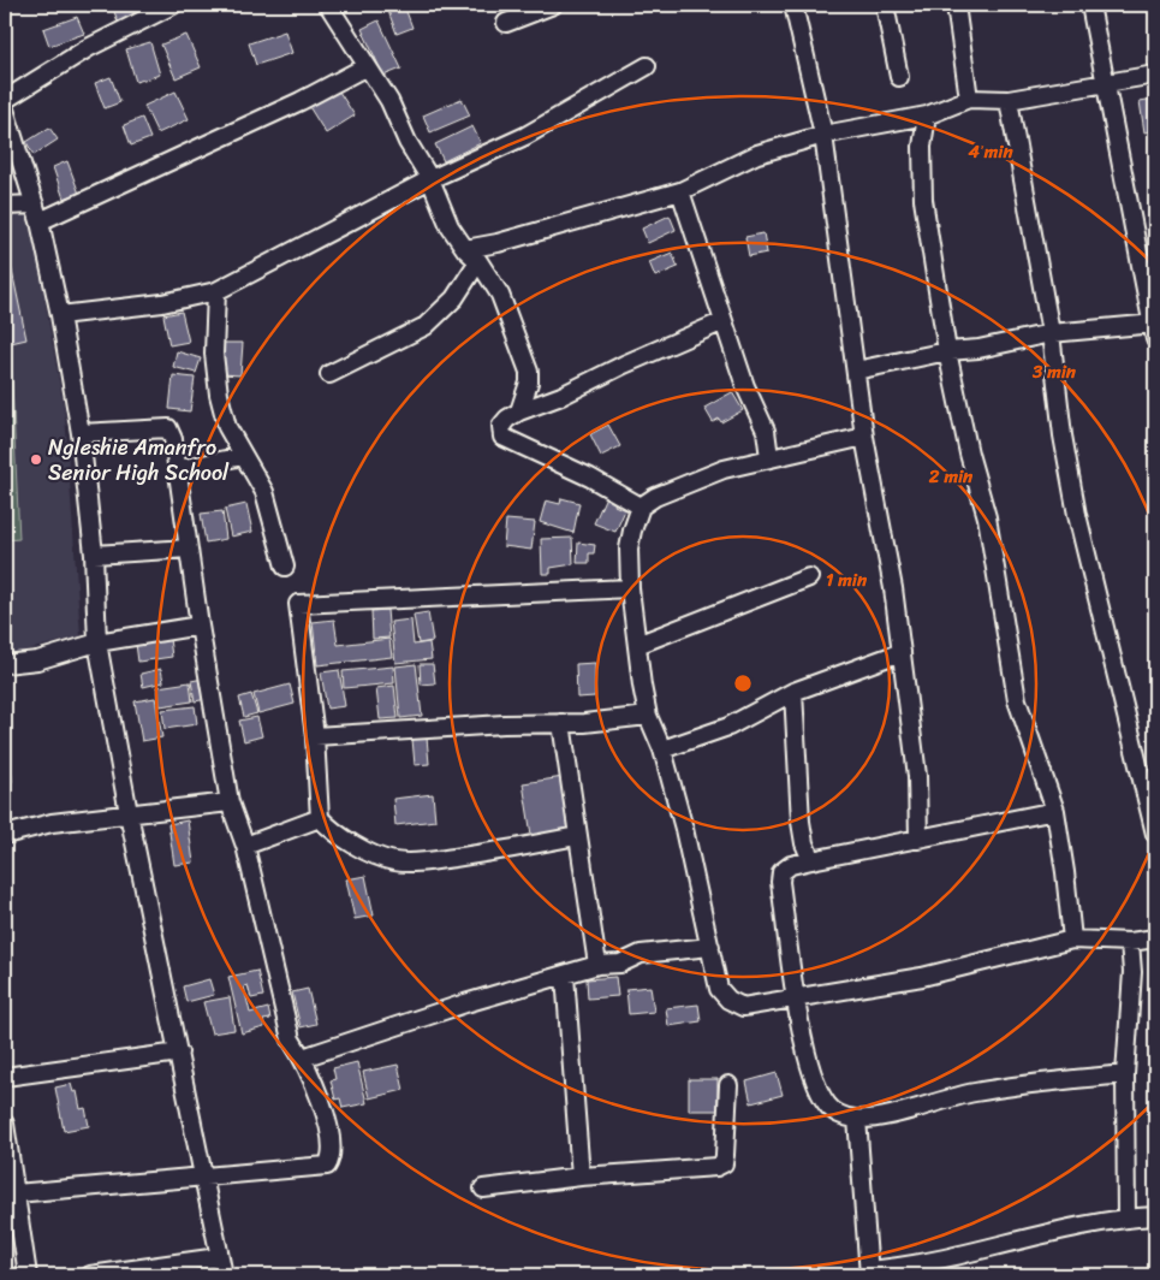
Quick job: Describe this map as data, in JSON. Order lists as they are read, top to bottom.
{
  "places": ["Ngleshie Amanfro Senior High School"],
  "rings": [
    "4 min",
    "3 min",
    "2 min",
    "1 min"
  ]
}
